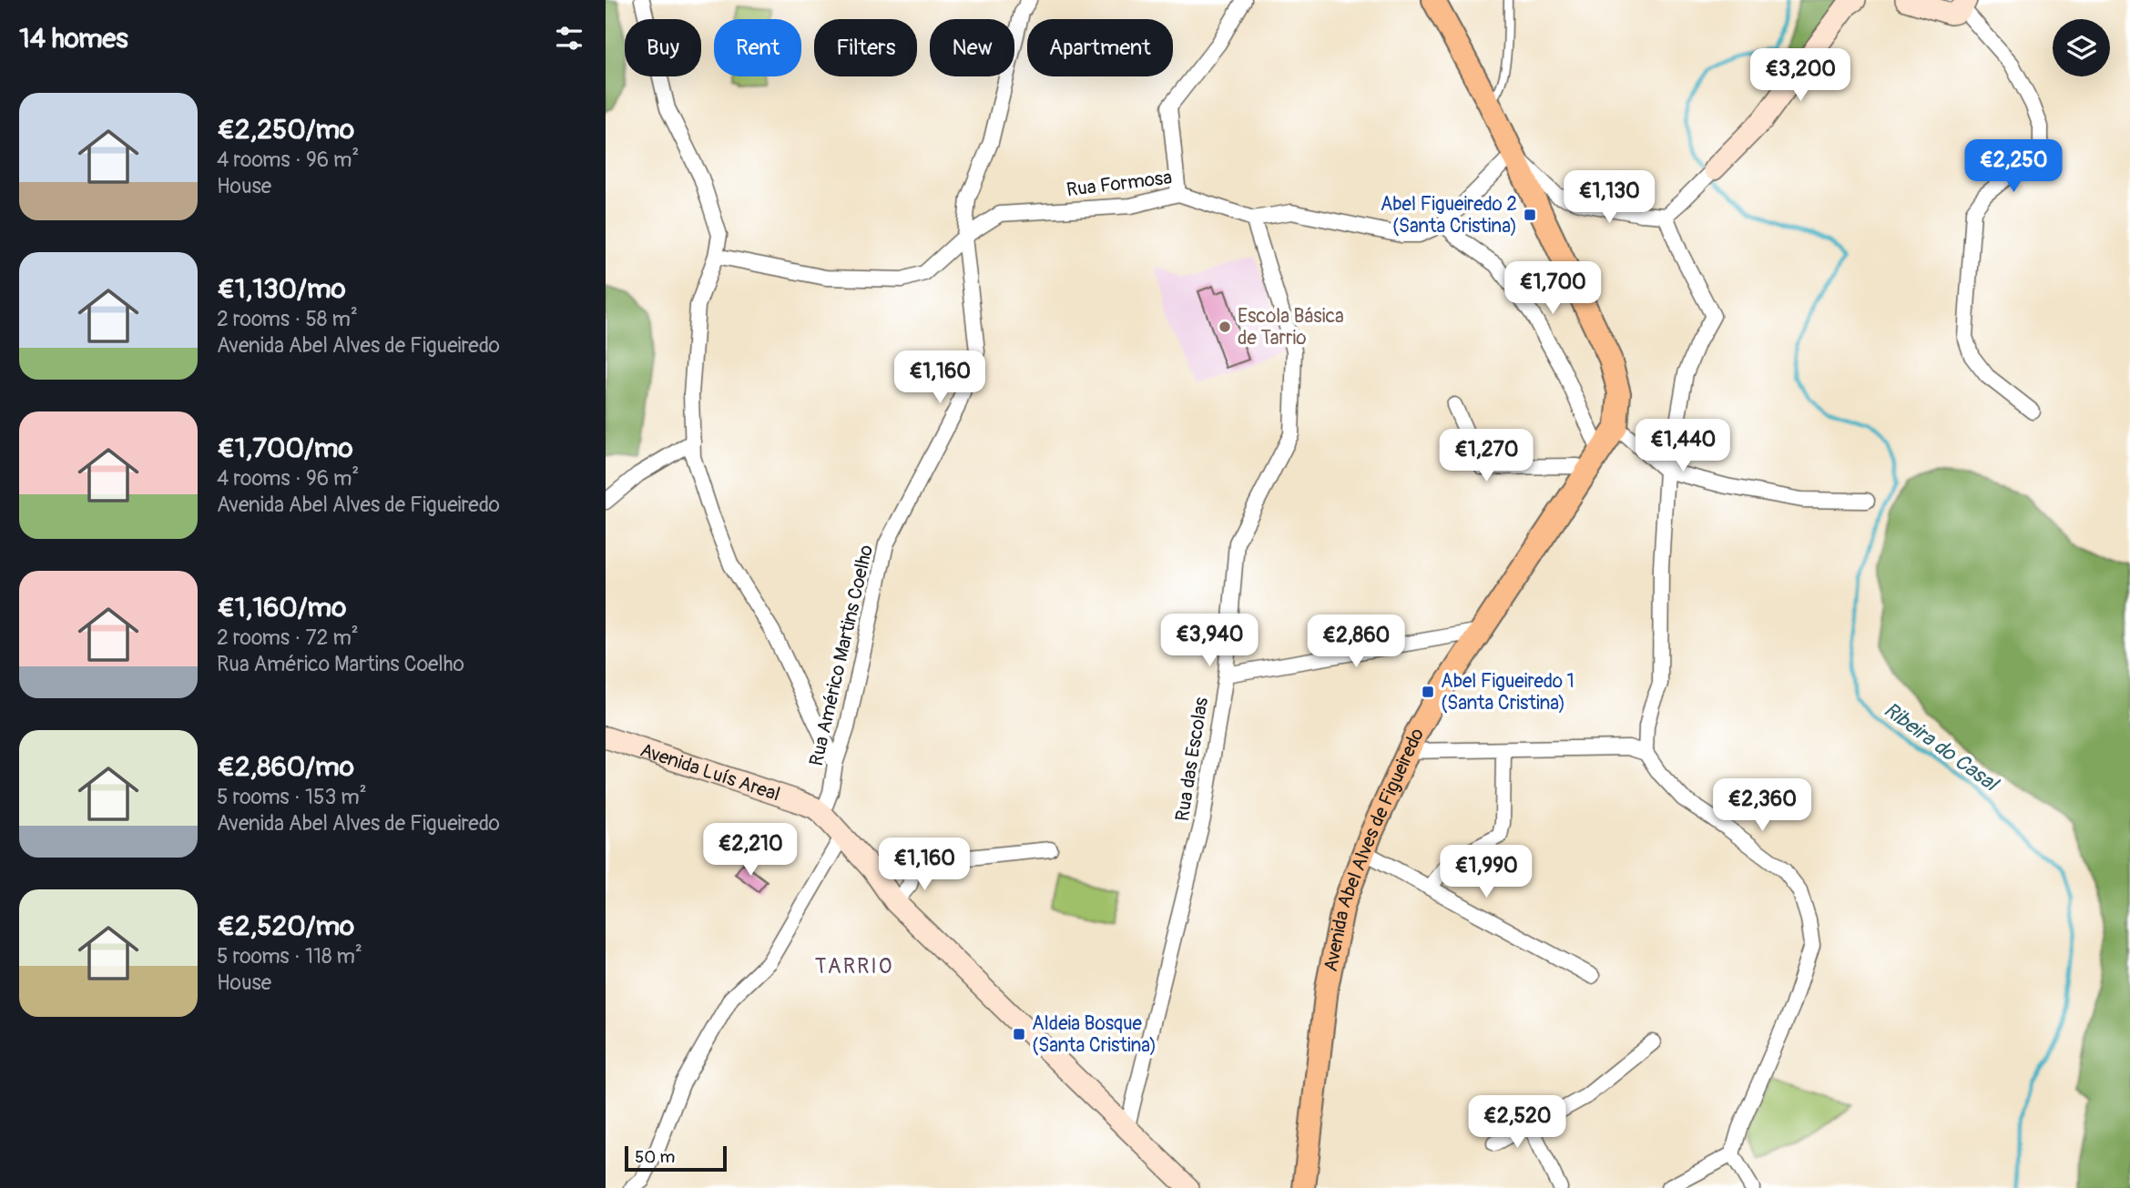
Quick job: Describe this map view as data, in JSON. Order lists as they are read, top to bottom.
{
  "streets": {
    "main road": ["Avenida Abel Alves de Figueiredo"],
    "street": [
      "Rua Formosa",
      "Rua Américo Martins Coelho",
      "Rua das Escolas",
      "Avenida Luís Areal"
    ]
  },
  "crossings": [
    ["Rua Formosa", "Rua Américo Martins Coelho"],
    ["Rua Formosa", "Rua das Escolas"],
    ["Rua Formosa", "Avenida Abel Alves de Figueiredo"],
    ["Rua Américo Martins Coelho", "Avenida Luís Areal"],
    ["Rua das Escolas", "Avenida Luís Areal"]
  ],
  "districts": ["TARRIO"],
  "water": ["Ribeira do Casal"],
  "places": {
    "transit": ["Abel Figueiredo 2 (Santa Cristina)", "Abel Figueiredo 1 (Santa Cristina)", "Aldeia Bosque (Santa Cristina)"],
    "other": ["Escola Básica de Tarrio"]
  },
  "scale_bar": "50 m",
  "page": {
    "heading": "14 homes",
    "chip": [
      "Buy",
      "Rent",
      "Filters",
      "New",
      "Apartment"
    ],
    "price": [
      "€3,200",
      "€2,250",
      "€1,130",
      "€1,700",
      "€1,160",
      "€1,440",
      "€1,270",
      "€3,940",
      "€2,860",
      "€2,360",
      "€2,210",
      "€1,160",
      "€1,990",
      "€2,520"
    ],
    "list": [
      {
        "name": "€2,250/mo",
        "note": "4 rooms · 96 m² · House"
      },
      {
        "name": "€1,130/mo",
        "note": "2 rooms · 58 m² · Avenida Abel Alves de Figueiredo"
      },
      {
        "name": "€1,700/mo",
        "note": "4 rooms · 96 m² · Avenida Abel Alves de Figueiredo"
      },
      {
        "name": "€1,160/mo",
        "note": "2 rooms · 72 m² · Rua Américo Martins Coelho"
      },
      {
        "name": "€2,860/mo",
        "note": "5 rooms · 153 m² · Avenida Abel Alves de Figueiredo"
      },
      {
        "name": "€2,520/mo",
        "note": "5 rooms · 118 m² · House"
      }
    ],
    "scale": "50 m"
  }
}
